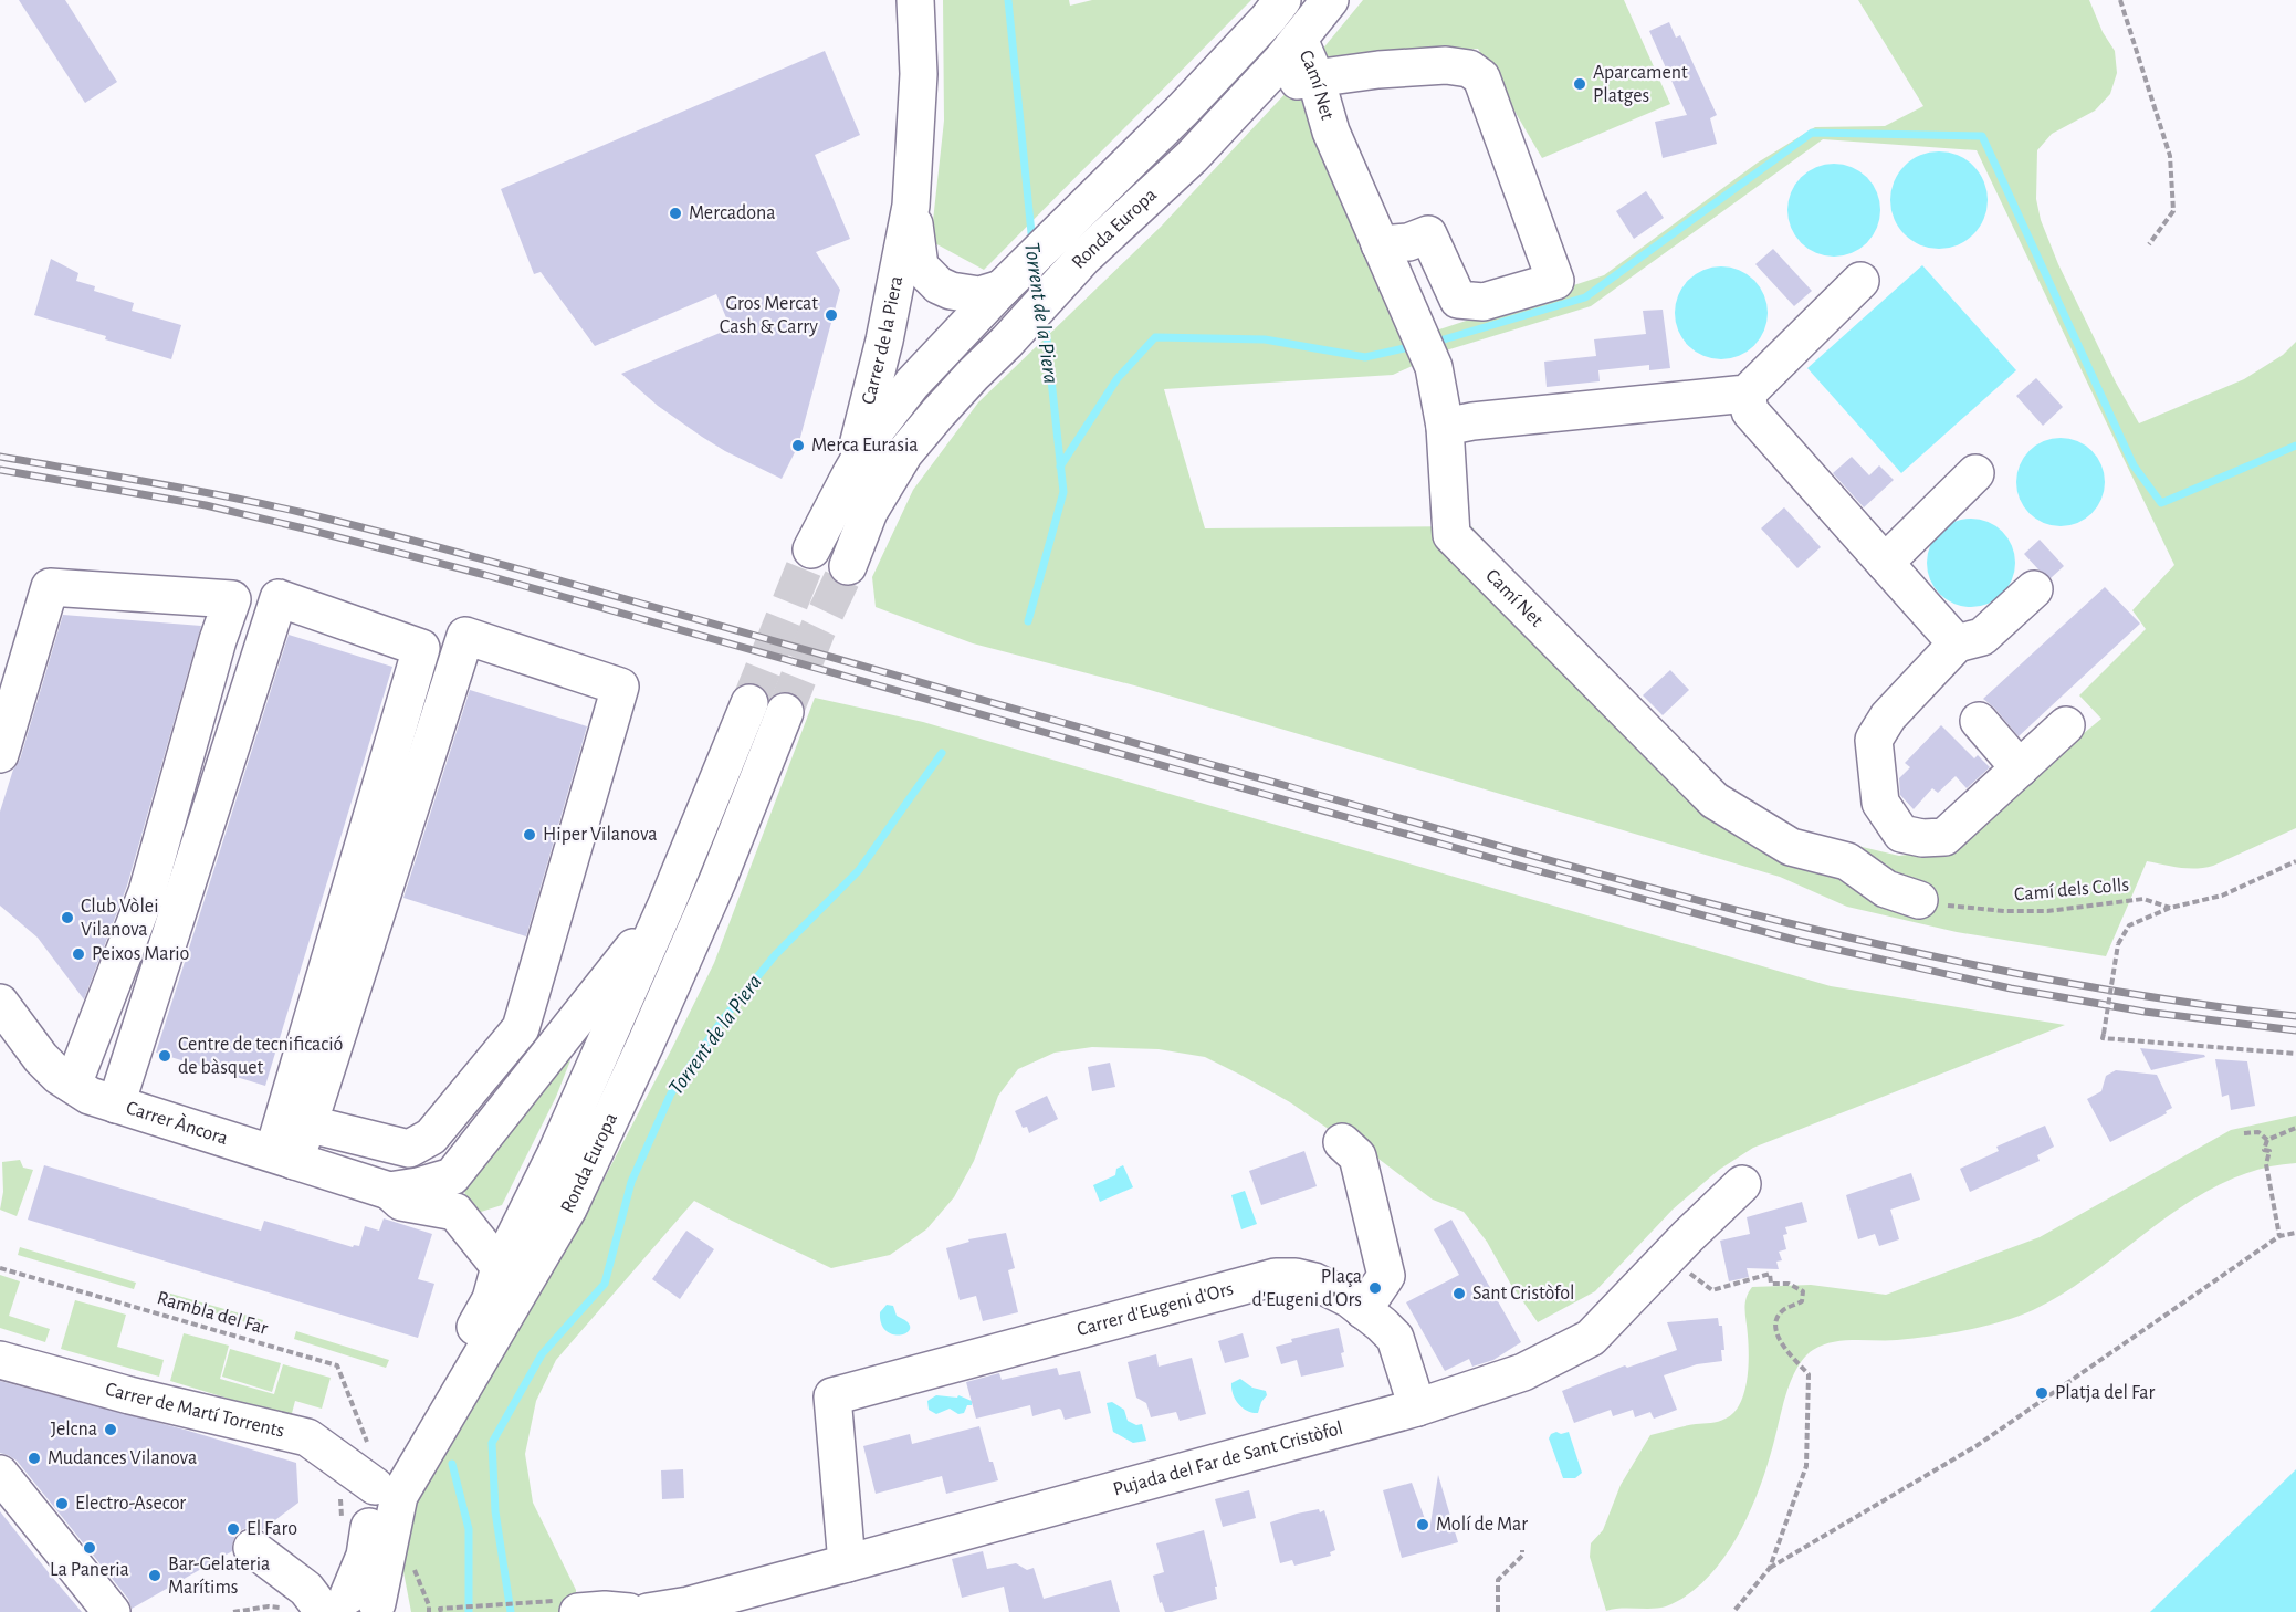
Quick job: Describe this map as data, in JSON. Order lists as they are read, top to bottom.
{
  "streets": {
    "street": [
      "Camí Net",
      "Ronda Europa",
      "Carrer de la Piera",
      "Carrer Àncora",
      "Carrer d'Eugeni d'Ors",
      "Carrer de Martí Torrents",
      "Pujada del Far de Sant Cristòfol"
    ],
    "path": ["Camí dels Colls", "Rambla del Far"]
  },
  "crossings": [
    ["Camí Net", "Ronda Europa"],
    ["Camí Net", "Camí dels Colls"],
    ["Ronda Europa", "Carrer de la Piera"],
    ["Ronda Europa", "Carrer de Martí Torrents"],
    ["Carrer d'Eugeni d'Ors", "Pujada del Far de Sant Cristòfol"]
  ],
  "water": ["Torrent de la Piera"],
  "places": [
    "Aparcament Platges",
    "Mercadona",
    "Gros Mercat Cash & Carry",
    "Merca Eurasia",
    "Hiper Vilanova",
    "Club Vòlei Vilanova",
    "Peixos Mario",
    "Centre de tecnificació de bàsquet",
    "Plaça d'Eugeni d'Ors",
    "Sant Cristòfol",
    "Platja del Far",
    "Jelcna",
    "Mudances Vilanova",
    "Electro-Asecor",
    "Molí de Mar",
    "El Faro",
    "La Paneria",
    "Bar-Gelateria Marítims"
  ]
}
